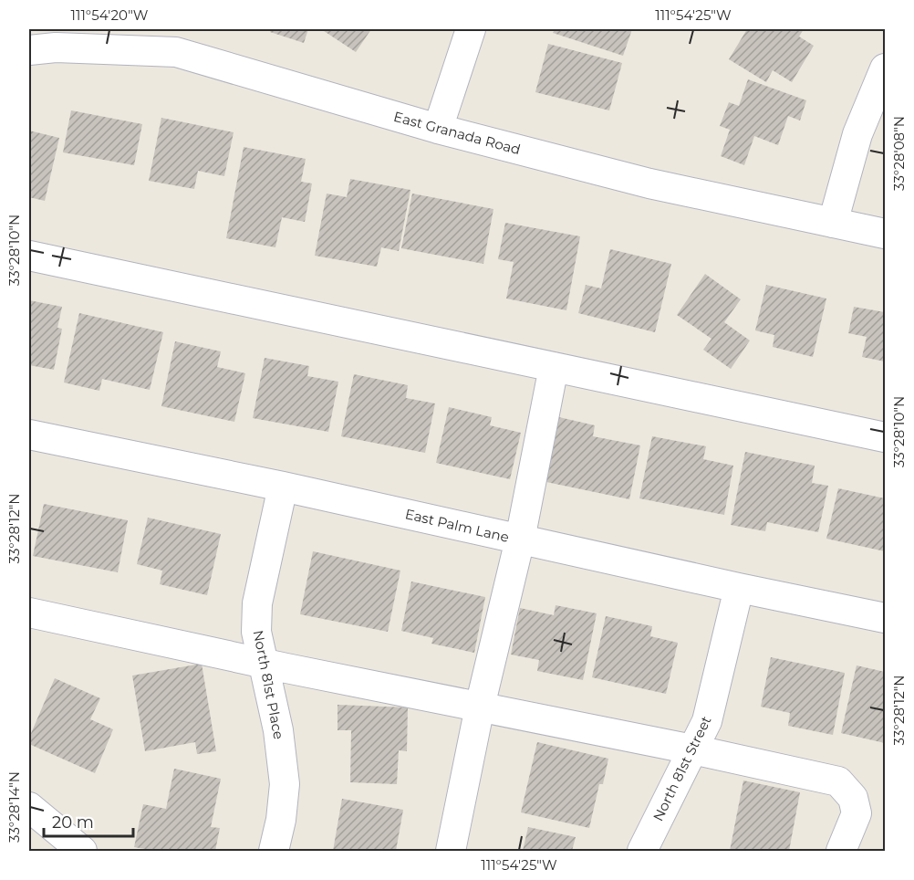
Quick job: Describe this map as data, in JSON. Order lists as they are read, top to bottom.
{
  "streets": {
    "street": [
      "East Granada Road",
      "East Palm Lane",
      "North 81st Place",
      "North 81st Street"
    ]
  },
  "crossings": [
    ["East Palm Lane", "North 81st Place"],
    ["East Palm Lane", "North 81st Street"]
  ],
  "scale_bar": "20 m",
  "coordinates": [
    "111°54'20\"W",
    "111°54'25\"W",
    "33°28'08\"N",
    "33°28'10\"N",
    "33°28'12\"N",
    "33°28'14\"N"
  ]
}
